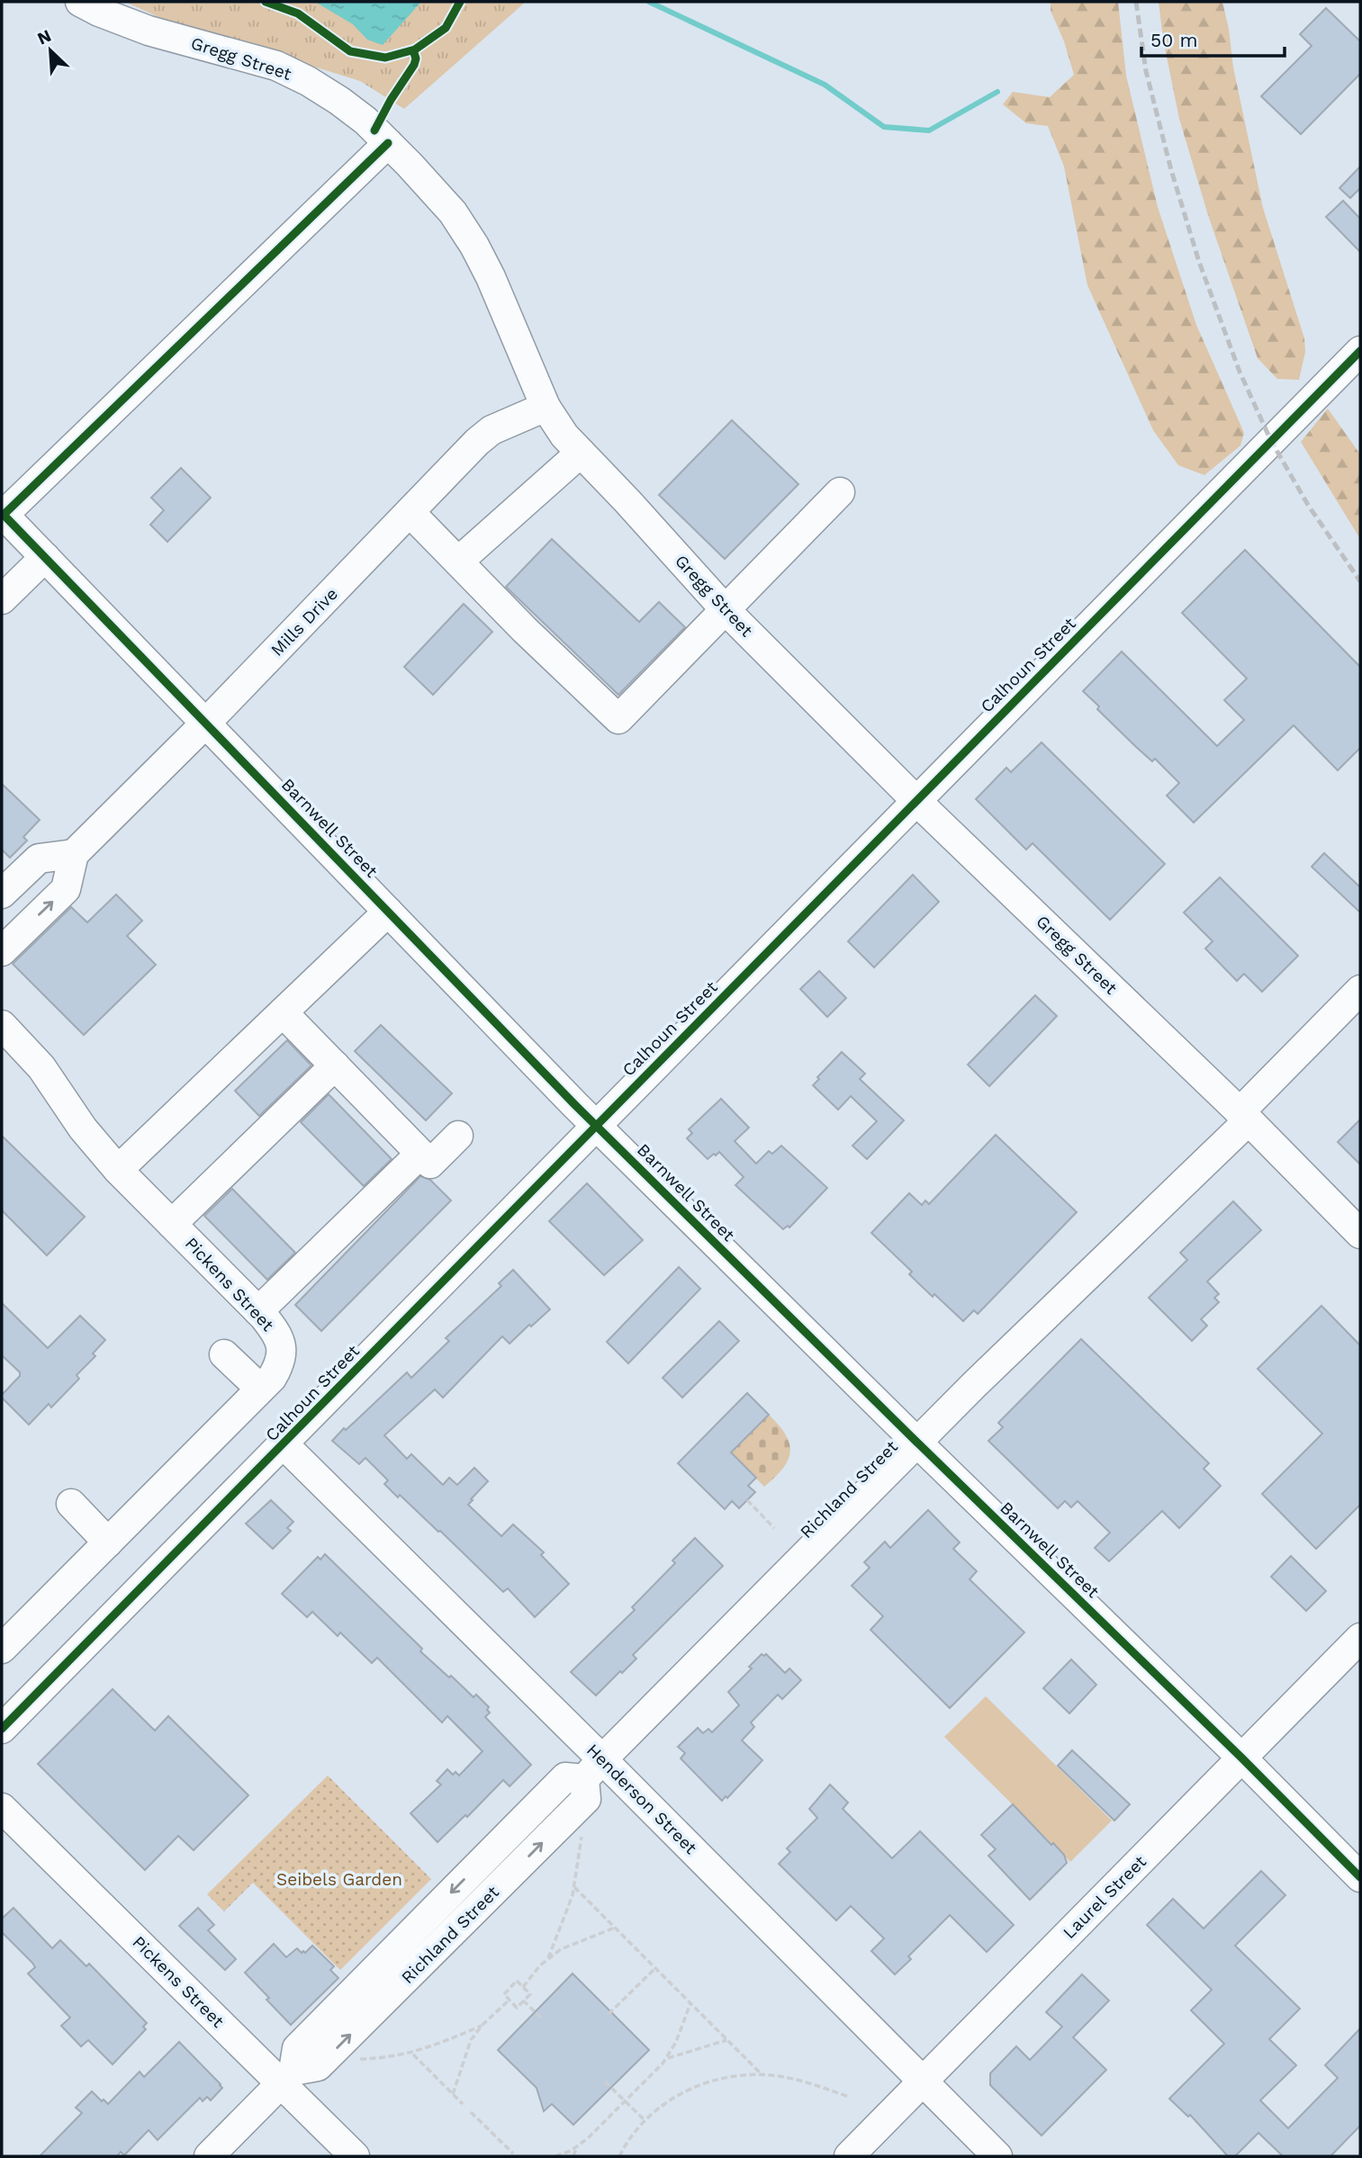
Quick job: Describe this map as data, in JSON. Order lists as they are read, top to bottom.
{
  "streets": {
    "street": [
      "Gregg Street",
      "Mills Drive",
      "Calhoun Street",
      "Barnwell Street",
      "Pickens Street",
      "Richland Street",
      "Henderson Street",
      "Laurel Street"
    ]
  },
  "crossings": [
    ["Gregg Street", "Mills Drive"],
    ["Gregg Street", "Calhoun Street"],
    ["Gregg Street", "Barnwell Street"],
    ["Gregg Street", "Richland Street"],
    ["Mills Drive", "Barnwell Street"],
    ["Calhoun Street", "Barnwell Street"],
    ["Calhoun Street", "Henderson Street"],
    ["Barnwell Street", "Richland Street"],
    ["Barnwell Street", "Laurel Street"],
    ["Pickens Street", "Richland Street"],
    ["Richland Street", "Henderson Street"],
    ["Henderson Street", "Laurel Street"]
  ],
  "parks": ["Seibels Garden"],
  "scale_bar": "50 m",
  "north": "top left"
}
